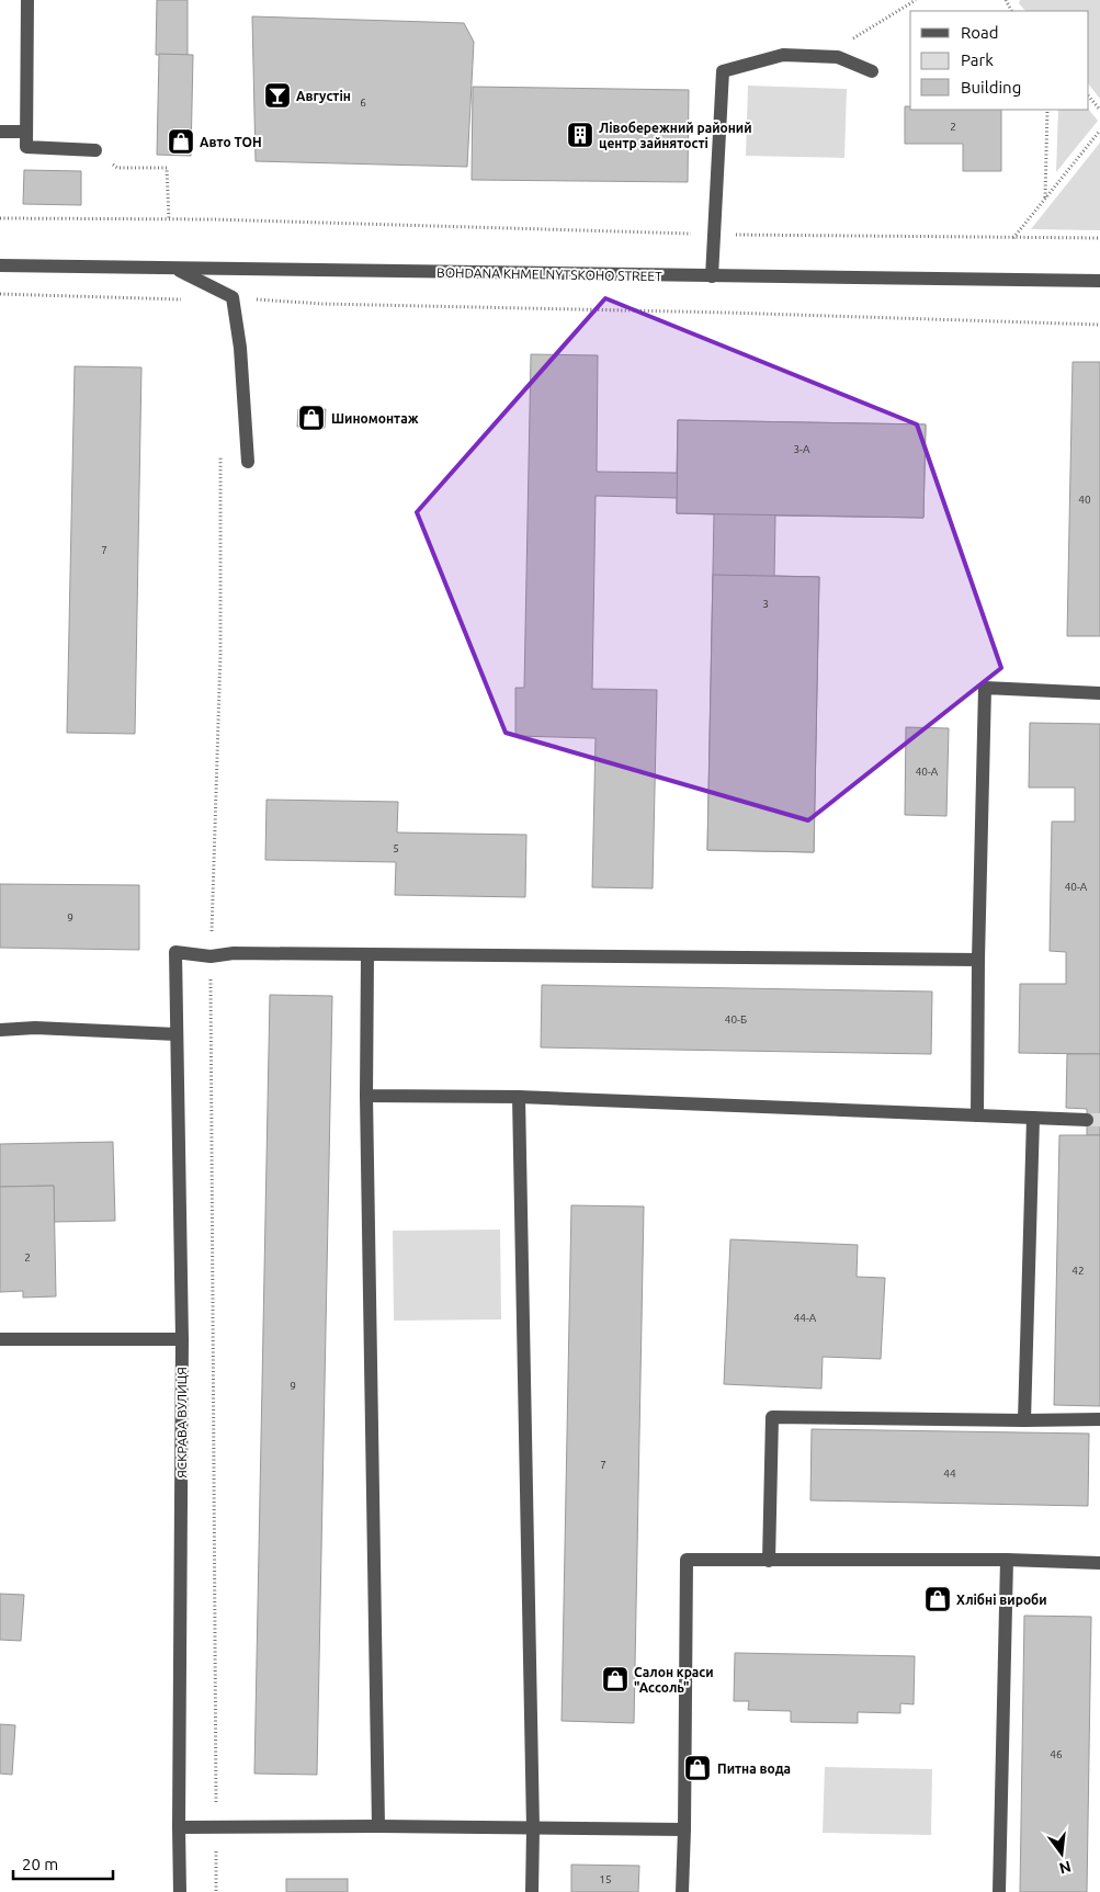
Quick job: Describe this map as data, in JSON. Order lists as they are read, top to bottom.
{
  "streets": {
    "street": ["BOHDANA KHMELNYTSKOHO STREET", "ЯСКРАВА ВУЛИЦЯ"]
  },
  "places": {
    "bar": ["Августін"],
    "building": ["Лівобережний районий центр зайнятості"],
    "shop": [
      "Авто ТОН",
      "Шиномонтаж",
      "Хлібні вироби",
      "Салон краси \"Ассоль\"",
      "Питна вода"
    ]
  },
  "house_numbers": [
    "6",
    "2",
    "3-А",
    "40",
    "7",
    "3",
    "40-А",
    "5",
    "40-А",
    "9",
    "40-Б",
    "2",
    "42",
    "44-А",
    "9",
    "7",
    "44",
    "46",
    "15"
  ],
  "legend": ["Road", "Park", "Building"],
  "scale_bar": "20 m",
  "north": "bottom"
}
